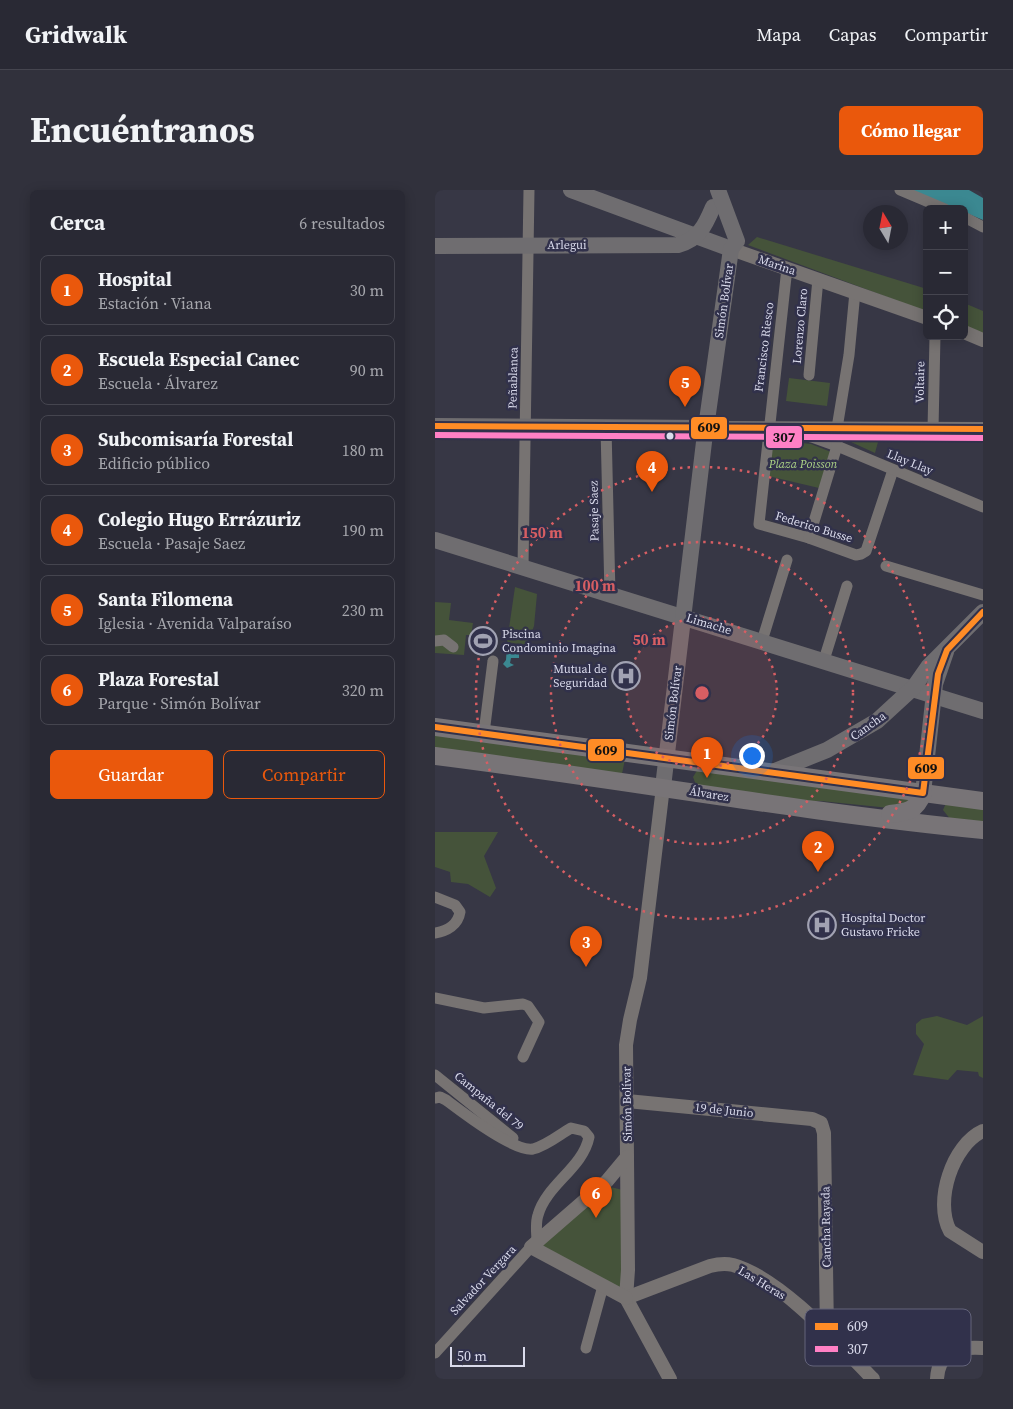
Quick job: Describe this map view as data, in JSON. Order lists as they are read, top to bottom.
{
  "streets": {
    "main road": [
      "Arlegui",
      "Marina",
      "Simón Bolívar",
      "Limache",
      "Cancha",
      "Álvarez"
    ],
    "street": [
      "Lorenzo Claro",
      "Francisco Riesco",
      "Peñablanca",
      "Voltaire",
      "Llay Llay",
      "Pasaje Saez",
      "Federico Busse",
      "Campaña del 79",
      "19 de Junio",
      "Cancha Rayada",
      "Salvador Vergara",
      "Las Heras"
    ]
  },
  "crossings": [
    ["Arlegui", "Marina"],
    ["Arlegui", "Peñablanca"],
    ["Marina", "Simón Bolívar"],
    ["Marina", "Lorenzo Claro"],
    ["Marina", "Francisco Riesco"],
    ["Simón Bolívar", "Limache"],
    ["Simón Bolívar", "Álvarez"],
    ["Simón Bolívar", "Campaña del 79"],
    ["Simón Bolívar", "19 de Junio"],
    ["Simón Bolívar", "Salvador Vergara"],
    ["Simón Bolívar", "Las Heras"],
    ["Francisco Riesco", "Llay Llay"],
    ["Francisco Riesco", "Federico Busse"],
    ["Peñablanca", "Limache"],
    ["Llay Llay", "Federico Busse"],
    ["Pasaje Saez", "Limache"],
    ["Limache", "Cancha"],
    ["Campaña del 79", "Salvador Vergara"],
    ["19 de Junio", "Cancha Rayada"]
  ],
  "parks": ["Plaza Poisson"],
  "places": {
    "sports": ["Piscina Condominio Imagina"],
    "hospital": ["Mutual de Seguridad", "Hospital Doctor Gustavo Fricke"]
  },
  "lines": ["transit line 609", "transit line 307"],
  "legend": ["609", "307"],
  "scale_bar": "50 m",
  "north": "top",
  "page": {
    "header": "Gridwalk",
    "nav": ["Mapa", "Capas", "Compartir"],
    "title": "Encuéntranos",
    "buttons": [
      "Cómo llegar",
      ["Guardar", "Compartir"]
    ],
    "heading": ["Cerca", "6 resultados"],
    "map_buttons": ["+", "−"],
    "list": [
      {
        "mark": "1",
        "name": "Hospital",
        "note": "Estación · Viana",
        "value": "30 m"
      },
      {
        "mark": "2",
        "name": "Escuela Especial Canec",
        "note": "Escuela · Álvarez",
        "value": "90 m"
      },
      {
        "mark": "3",
        "name": "Subcomisaría Forestal",
        "note": "Edificio público",
        "value": "180 m"
      },
      {
        "mark": "4",
        "name": "Colegio Hugo Errázuriz",
        "note": "Escuela · Pasaje Saez",
        "value": "190 m"
      },
      {
        "mark": "5",
        "name": "Santa Filomena",
        "note": "Iglesia · Avenida Valparaíso",
        "value": "230 m"
      },
      {
        "mark": "6",
        "name": "Plaza Forestal",
        "note": "Parque · Simón Bolívar",
        "value": "320 m"
      }
    ],
    "pins": [
      "5",
      "4",
      "1",
      "2",
      "3",
      "6"
    ],
    "scale": "50 m"
  },
  "rings": ["150 m", "100 m", "50 m"]
}
